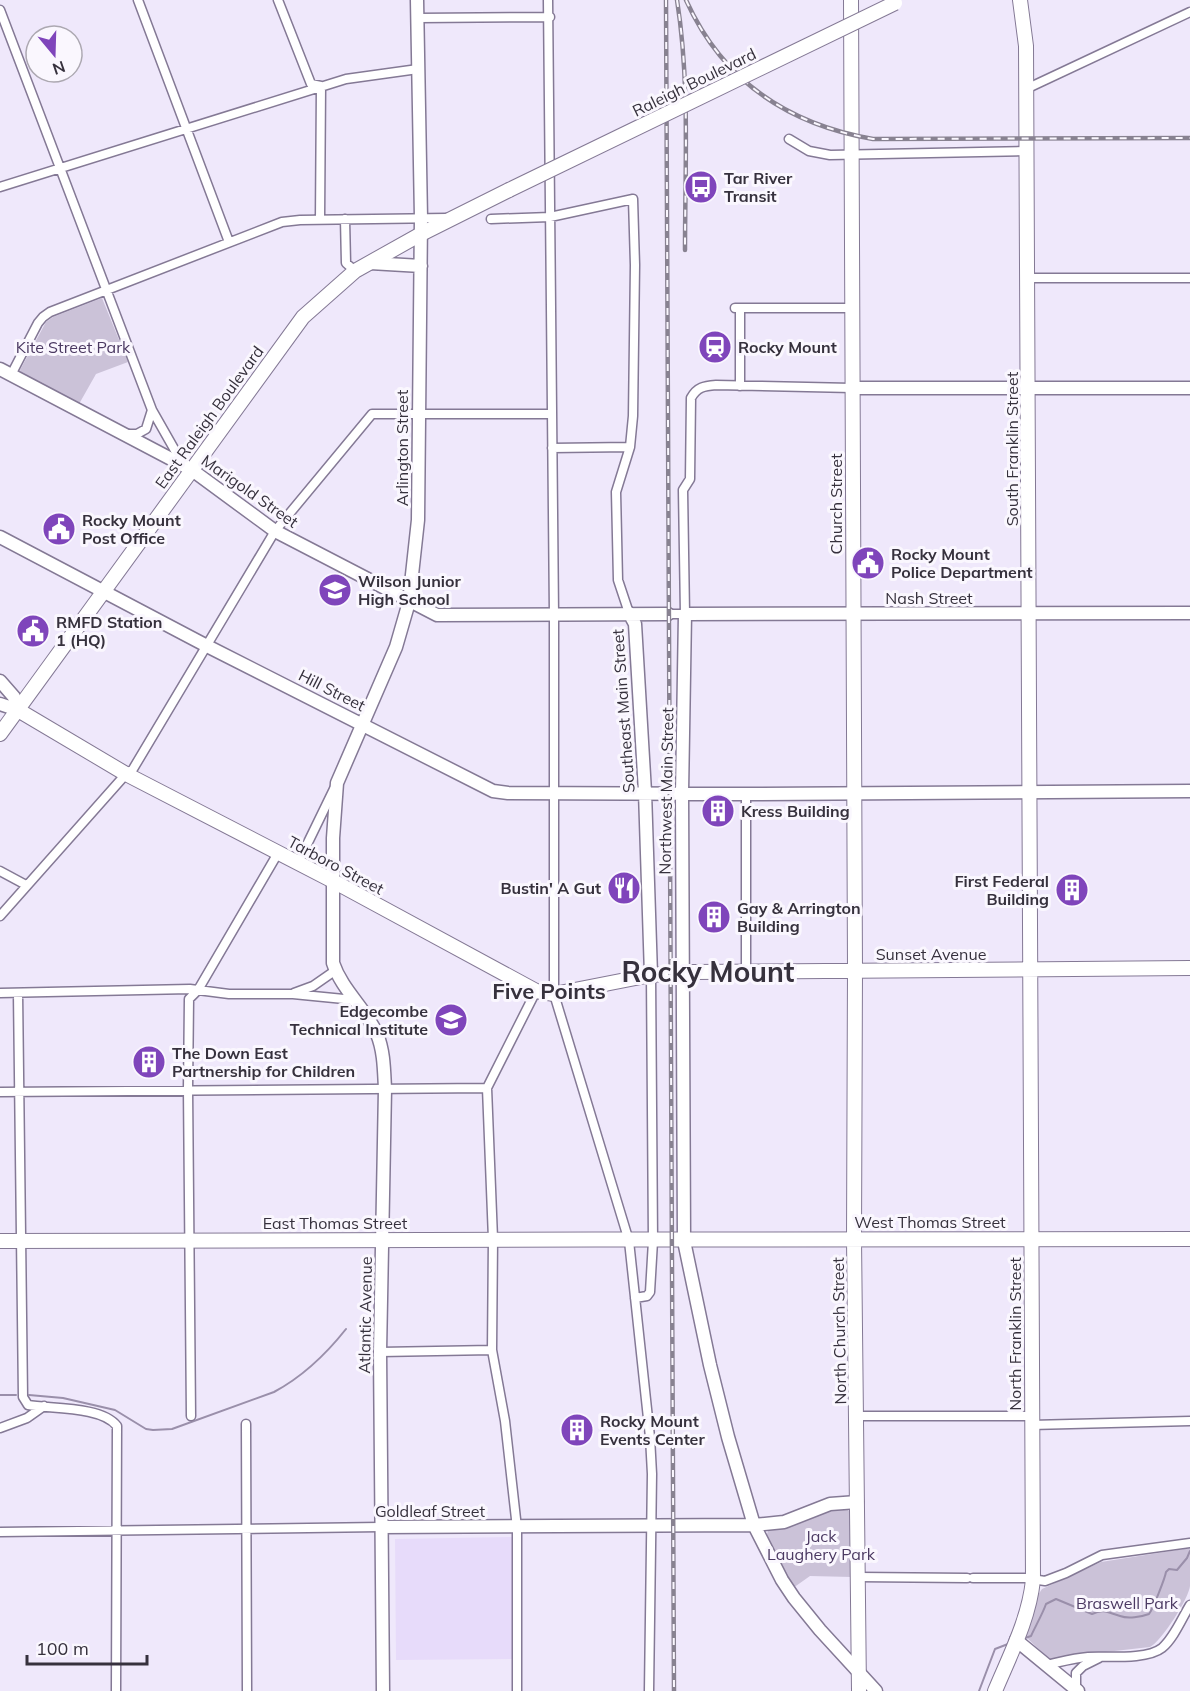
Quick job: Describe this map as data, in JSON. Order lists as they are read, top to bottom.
{
  "streets": {
    "main road": [
      "Raleigh Boulevard",
      "East Raleigh Boulevard",
      "South Franklin Street",
      "Church Street",
      "Tarboro Street",
      "Sunset Avenue",
      "West Thomas Street",
      "East Thomas Street",
      "North Church Street",
      "North Franklin Street"
    ],
    "street": [
      "Arlington Street",
      "Marigold Street",
      "Nash Street",
      "Hill Street",
      "Southeast Main Street",
      "Northwest Main Street",
      "Atlantic Avenue",
      "Goldleaf Street"
    ]
  },
  "crossings": [
    ["Raleigh Boulevard", "East Raleigh Boulevard"],
    ["East Raleigh Boulevard", "Arlington Street"],
    ["East Raleigh Boulevard", "Marigold Street"],
    ["East Raleigh Boulevard", "Hill Street"],
    ["East Raleigh Boulevard", "Tarboro Street"],
    ["Arlington Street", "Marigold Street"],
    ["Arlington Street", "Hill Street"],
    ["Arlington Street", "Tarboro Street"],
    ["Arlington Street", "Atlantic Avenue"],
    ["South Franklin Street", "Nash Street"],
    ["South Franklin Street", "Hill Street"],
    ["South Franklin Street", "Sunset Avenue"],
    ["South Franklin Street", "North Franklin Street"],
    ["Marigold Street", "Nash Street"],
    ["Marigold Street", "Southeast Main Street"],
    ["Church Street", "Nash Street"],
    ["Church Street", "Hill Street"],
    ["Church Street", "Northwest Main Street"],
    ["Church Street", "Sunset Avenue"],
    ["Church Street", "North Church Street"],
    ["Nash Street", "Northwest Main Street"],
    ["Hill Street", "Southeast Main Street"],
    ["Hill Street", "Northwest Main Street"],
    ["Southeast Main Street", "Tarboro Street"],
    ["Northwest Main Street", "Tarboro Street"],
    ["Northwest Main Street", "Sunset Avenue"],
    ["Northwest Main Street", "West Thomas Street"],
    ["Northwest Main Street", "East Thomas Street"],
    ["Northwest Main Street", "North Church Street"],
    ["Northwest Main Street", "Goldleaf Street"],
    ["Tarboro Street", "Sunset Avenue"],
    ["Tarboro Street", "Atlantic Avenue"],
    ["Sunset Avenue", "North Church Street"],
    ["Sunset Avenue", "North Franklin Street"],
    ["West Thomas Street", "East Thomas Street"],
    ["West Thomas Street", "North Church Street"],
    ["West Thomas Street", "North Franklin Street"],
    ["East Thomas Street", "Atlantic Avenue"],
    ["Atlantic Avenue", "Goldleaf Street"],
    ["North Church Street", "Goldleaf Street"]
  ],
  "districts": ["Rocky Mount", "Five Points"],
  "parks": ["Kite Street Park", "Jack Laughery Park", "Braswell Park"],
  "places": {
    "bus stop": ["Tar River Transit"],
    "station": ["Rocky Mount"],
    "public building": ["Rocky Mount Post Office", "Rocky Mount Police Department", "RMFD Station 1 (HQ)"],
    "school or university": ["Wilson Junior High School", "Edgecombe Technical Institute"],
    "building": [
      "Kress Building",
      "First Federal Building",
      "Gay & Arrington Building",
      "The Down East Partnership for Children",
      "Rocky Mount Events Center"
    ],
    "restaurant": ["Bustin' A Gut"]
  },
  "scale_bar": "100 m",
  "north": "bottom"
}
